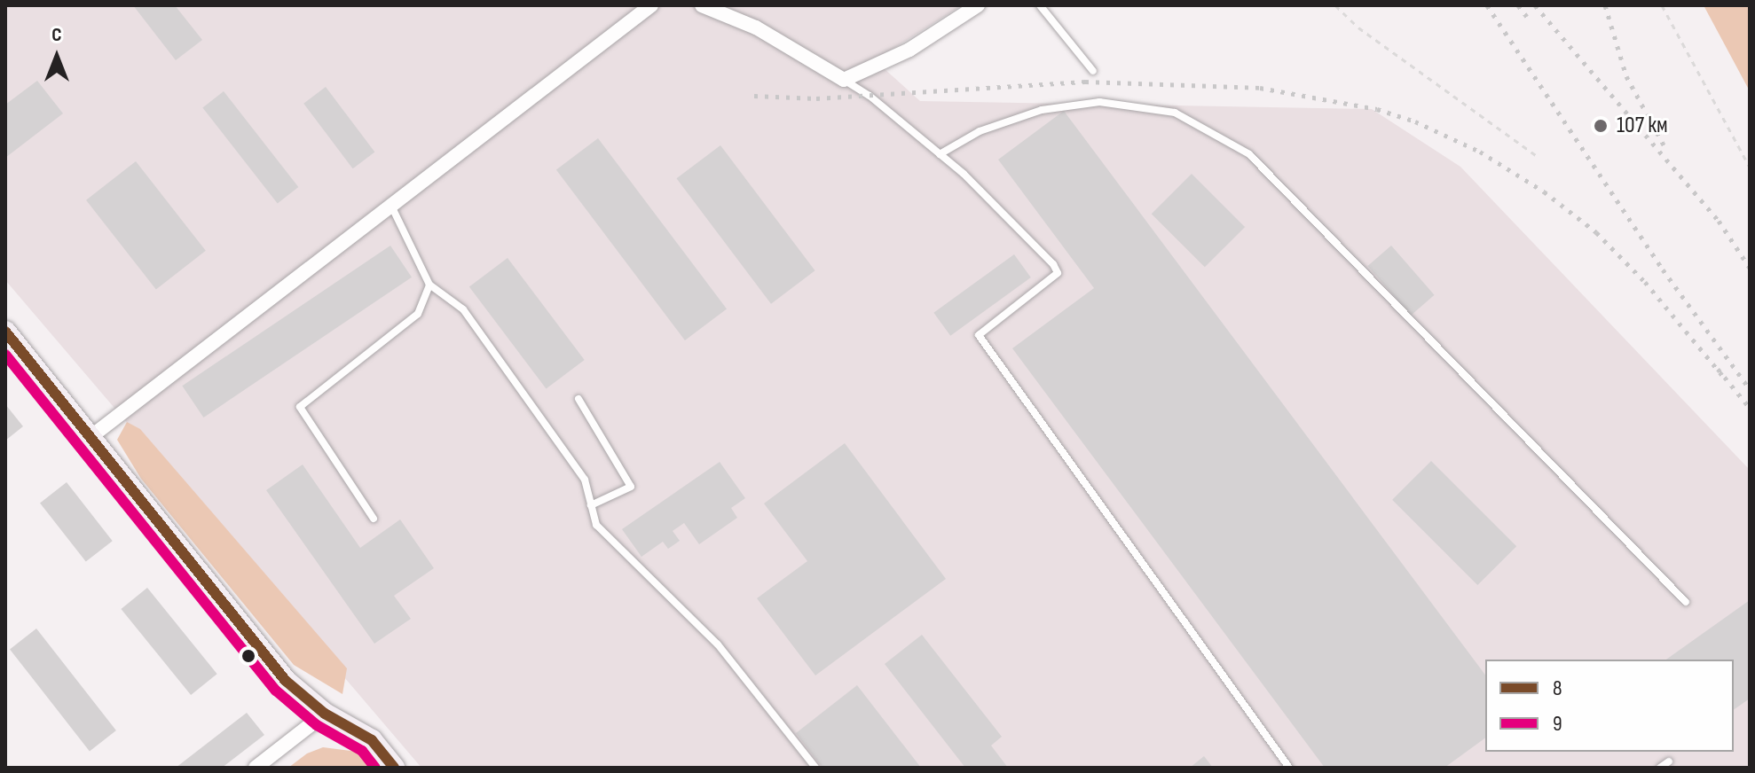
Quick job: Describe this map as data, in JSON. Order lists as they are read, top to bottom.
{
  "places": ["107 км"],
  "lines": ["transit line 8", "transit line 9"],
  "legend": ["8", "9"],
  "north": "top"
}
